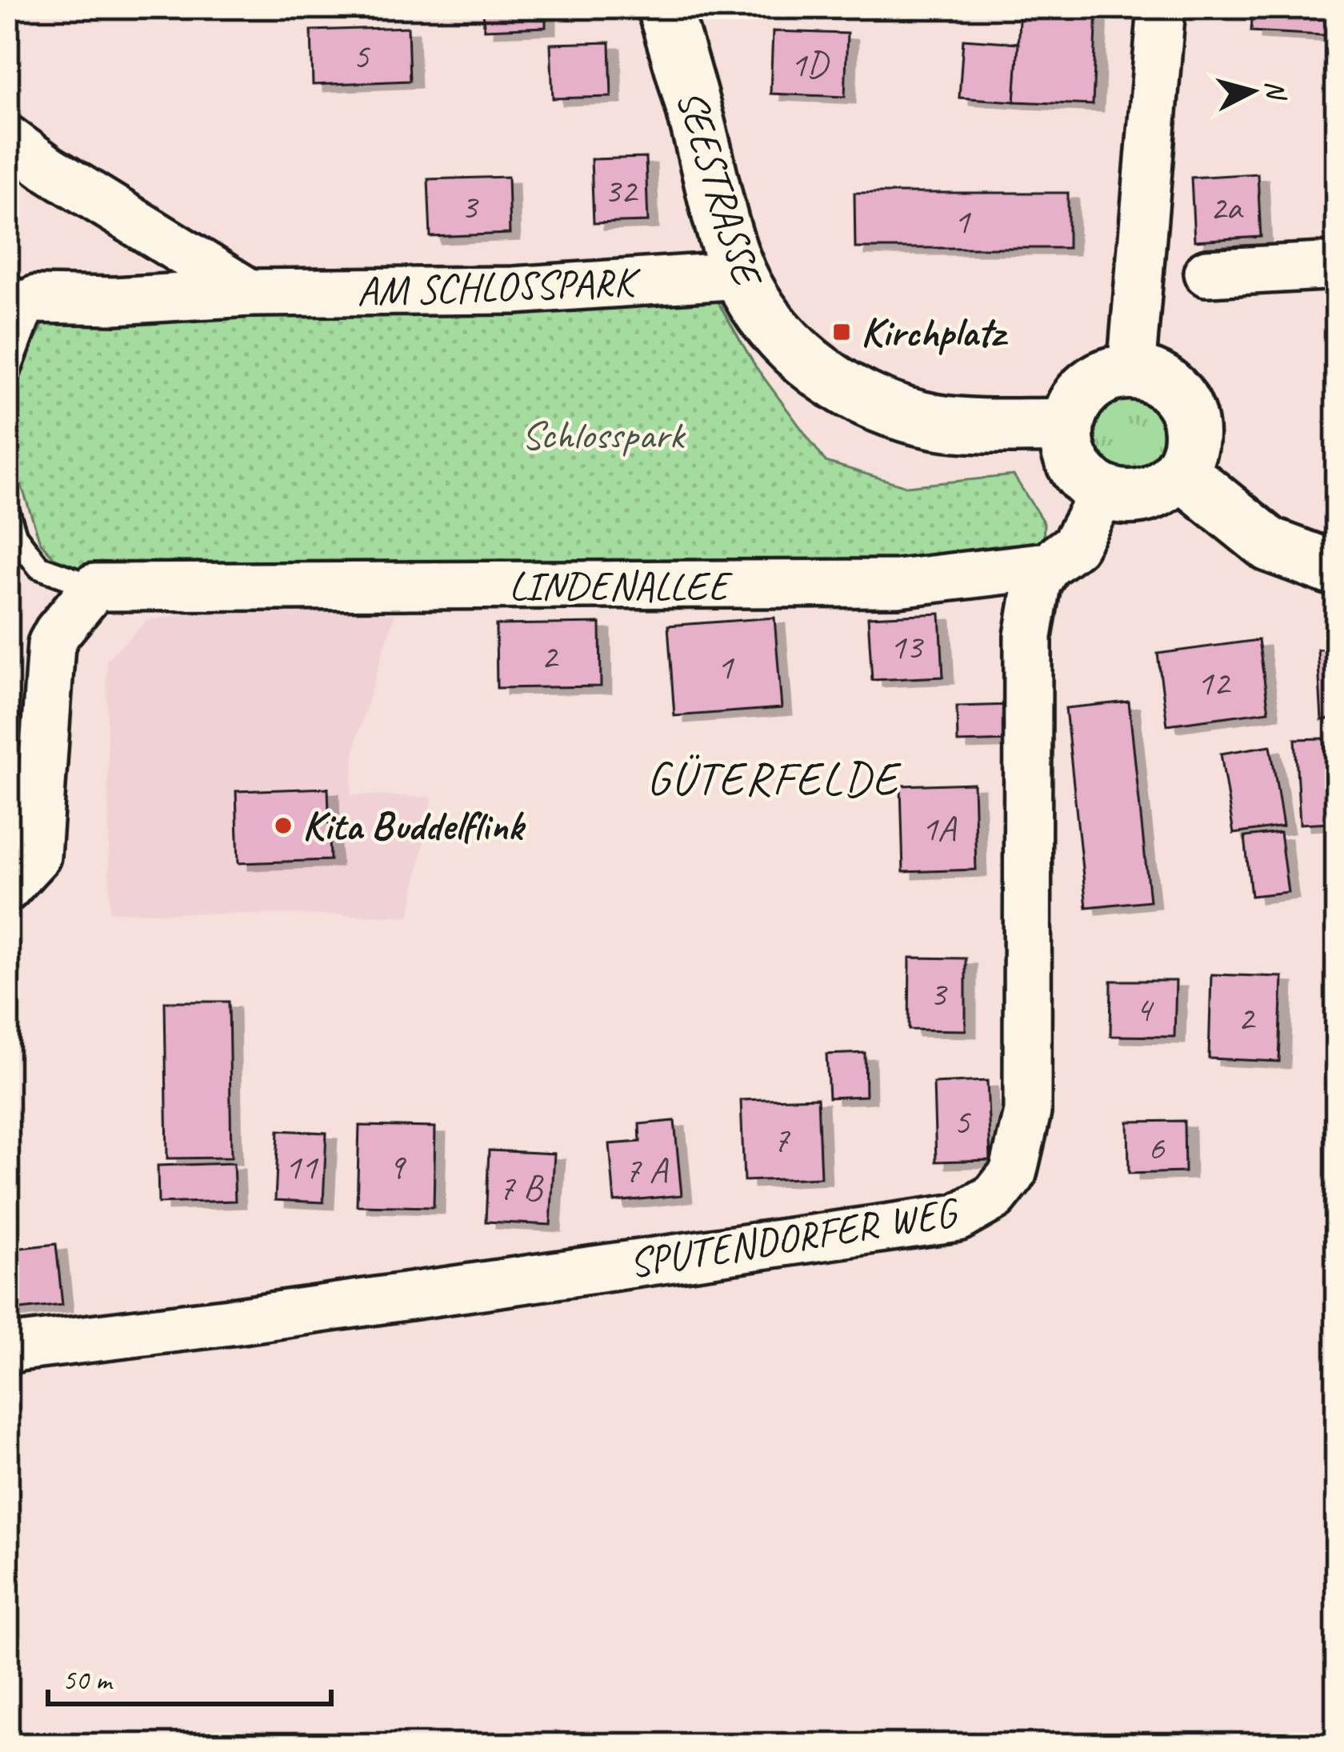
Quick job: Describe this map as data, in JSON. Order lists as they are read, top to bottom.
{
  "streets": {
    "main road": ["SEESTRASSE"],
    "street": ["AM SCHLOSSPARK", "LINDENALLEE", "SPUTENDORFER WEG"]
  },
  "crossings": [
    ["SEESTRASSE", "AM SCHLOSSPARK"],
    ["LINDENALLEE", "SPUTENDORFER WEG"]
  ],
  "districts": ["GÜTERFELDE"],
  "parks": ["Schlosspark"],
  "places": {
    "transit": ["Kirchplatz"],
    "other": ["Kita Buddelflink"]
  },
  "house_numbers": [
    "5",
    "1D",
    "32",
    "3",
    "2a",
    "1",
    "13",
    "2",
    "1",
    "12",
    "1A",
    "3",
    "4",
    "2",
    "5",
    "7",
    "6",
    "11",
    "9",
    "7 A",
    "7 B"
  ],
  "scale_bar": "50 m",
  "north": "right"
}
